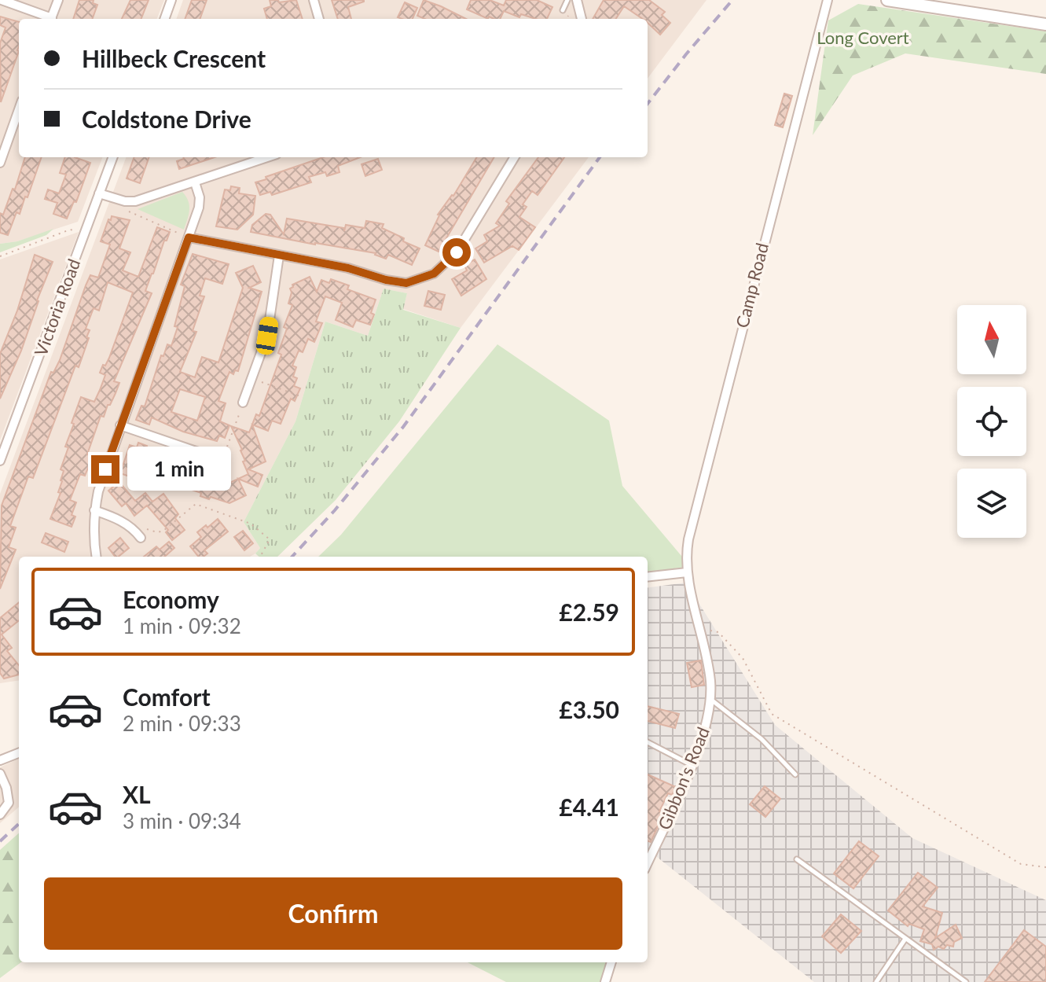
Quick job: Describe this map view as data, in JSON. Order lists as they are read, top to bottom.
{
  "streets": {
    "street": ["Camp Road", "Victoria Road", "Gibbon's Road"]
  },
  "crossings": [
    ["Camp Road", "Gibbon's Road"]
  ],
  "parks": ["Long Covert"],
  "north": "top",
  "page": {
    "banner": ["Hillbeck Crescent", "Coldstone Drive"],
    "bubble": "1 min",
    "list": [
      {
        "name": "Economy",
        "note": "1 min · 09:32",
        "value": "£2.59"
      },
      {
        "name": "Comfort",
        "note": "2 min · 09:33",
        "value": "£3.50"
      },
      {
        "name": "XL",
        "note": "3 min · 09:34",
        "value": "£4.41"
      }
    ],
    "buttons": "Confirm"
  }
}
